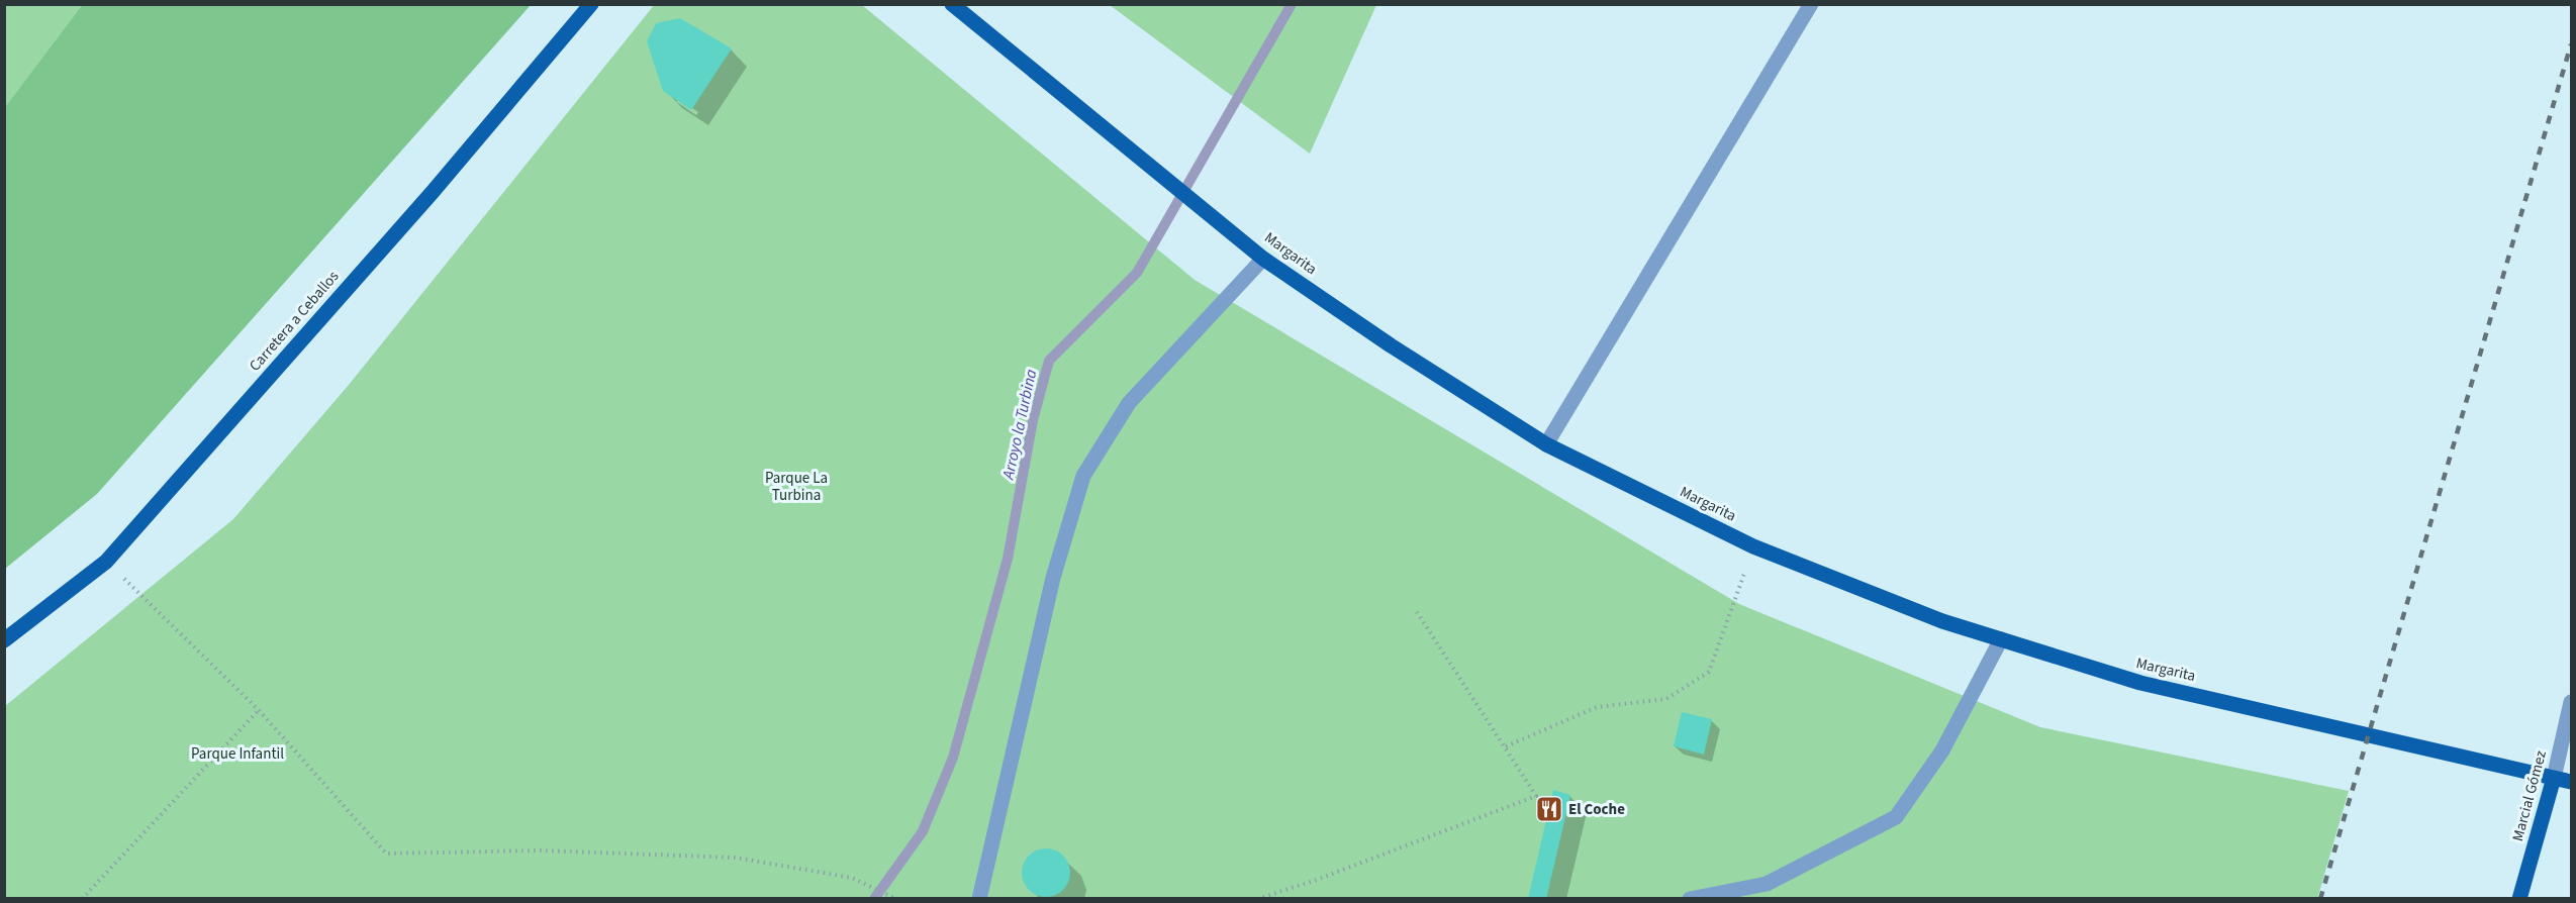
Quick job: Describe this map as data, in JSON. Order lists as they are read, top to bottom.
{
  "streets": {
    "main road": ["Margarita", "Carretera a Ceballos", "Marcial Gómez"]
  },
  "crossings": [
    ["Margarita", "Marcial Gómez"]
  ],
  "water": ["Arroyo la Turbina"],
  "parks": ["Parque La Turbina", "Parque Infantil"],
  "places": {
    "restaurant": ["El Coche"]
  }
}
